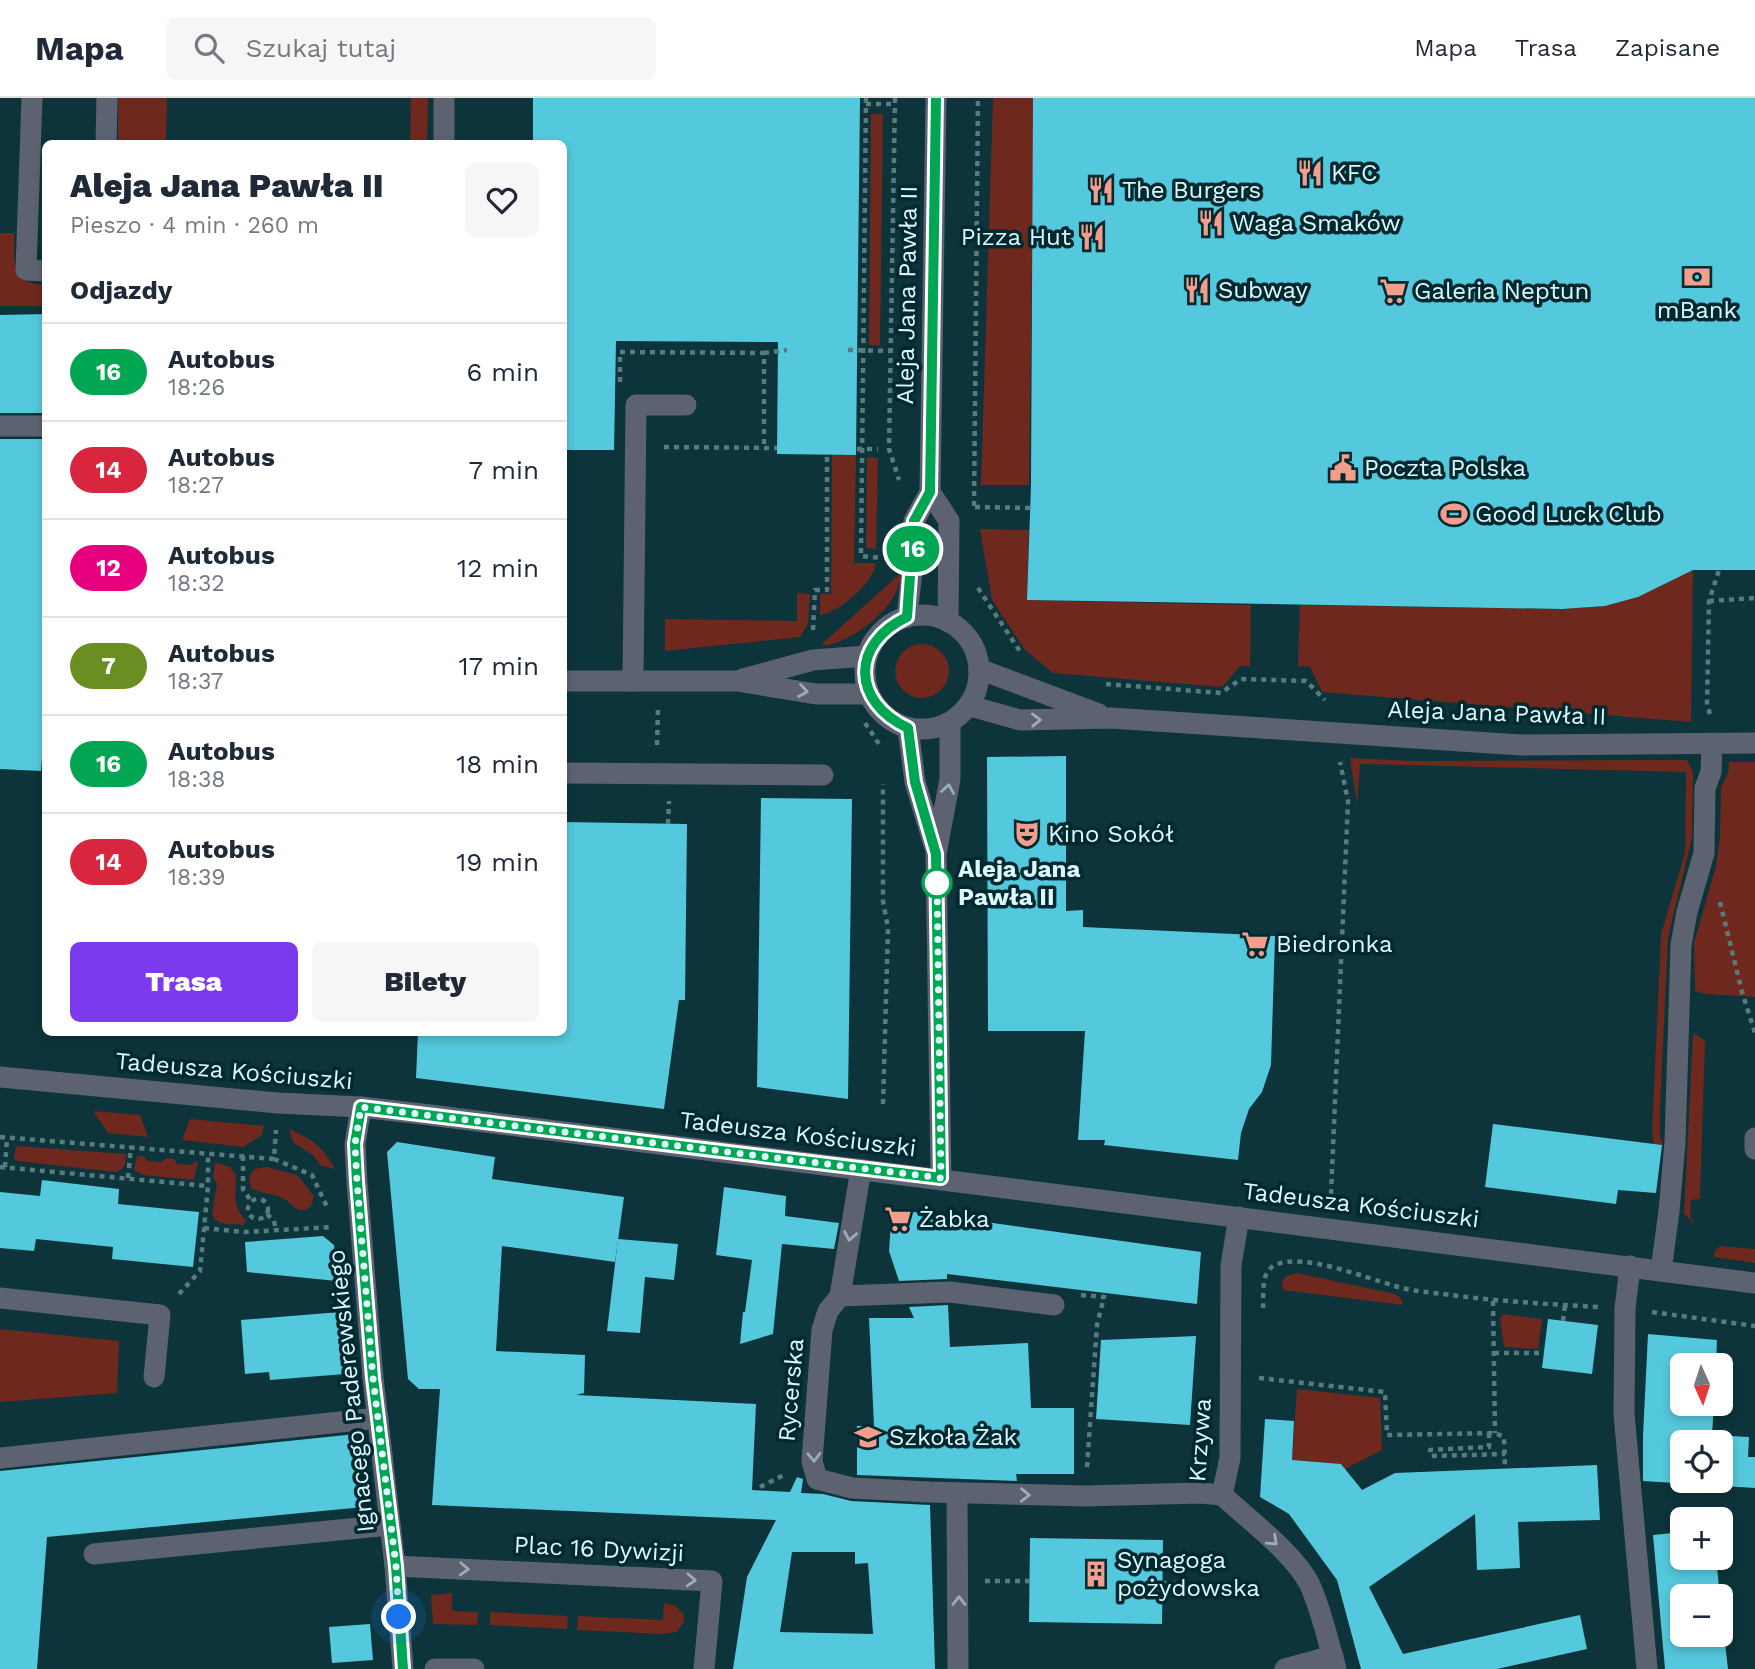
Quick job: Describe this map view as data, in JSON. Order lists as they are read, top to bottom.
{
  "streets": {
    "street": [
      "Aleja Jana Pawła II",
      "Tadeusza Kościuszki",
      "Rycerska",
      "Ignacego Paderewskiego",
      "Krzywa",
      "Plac 16 Dywizji"
    ]
  },
  "crossings": [
    ["Tadeusza Kościuszki", "Rycerska"],
    ["Tadeusza Kościuszki", "Ignacego Paderewskiego"],
    ["Tadeusza Kościuszki", "Krzywa"],
    ["Rycerska", "Krzywa"],
    ["Ignacego Paderewskiego", "Plac 16 Dywizji"]
  ],
  "one_way": ["Krzywa", "Plac 16 Dywizji"],
  "places": {
    "restaurant": [
      "KFC",
      "The Burgers",
      "Waga Smaków",
      "Pizza Hut",
      "Subway"
    ],
    "bank": ["mBank"],
    "supermarket": ["Galeria Neptun", "Biedronka", "Żabka"],
    "public building": ["Poczta Polska"],
    "sports": ["Good Luck Club"],
    "theatre": ["Kino Sokół"],
    "other": ["Aleja Jana Pawła II"],
    "school or university": ["Szkoła Żak"],
    "building": ["Synagoga pożydowska"]
  },
  "lines": ["bus line 16"],
  "north": "bottom",
  "page": {
    "header": "Mapa",
    "search": "Szukaj tutaj",
    "nav": ["Mapa", "Trasa", "Zapisane"],
    "on_map": "16",
    "heading": [
      ["Aleja Jana Pawła II", "Pieszo · 4 min · 260 m"],
      "Odjazdy"
    ],
    "list": [
      {
        "mark": "16",
        "name": "Autobus",
        "note": "18:26",
        "value": "6 min"
      },
      {
        "mark": "14",
        "name": "Autobus",
        "note": "18:27",
        "value": "7 min"
      },
      {
        "mark": "12",
        "name": "Autobus",
        "note": "18:32",
        "value": "12 min"
      },
      {
        "mark": "7",
        "name": "Autobus",
        "note": "18:37",
        "value": "17 min"
      },
      {
        "mark": "16",
        "name": "Autobus",
        "note": "18:38",
        "value": "18 min"
      },
      {
        "mark": "14",
        "name": "Autobus",
        "note": "18:39",
        "value": "19 min"
      }
    ],
    "buttons": ["Trasa", "Bilety"],
    "map_buttons": ["+", "−"]
  }
}
